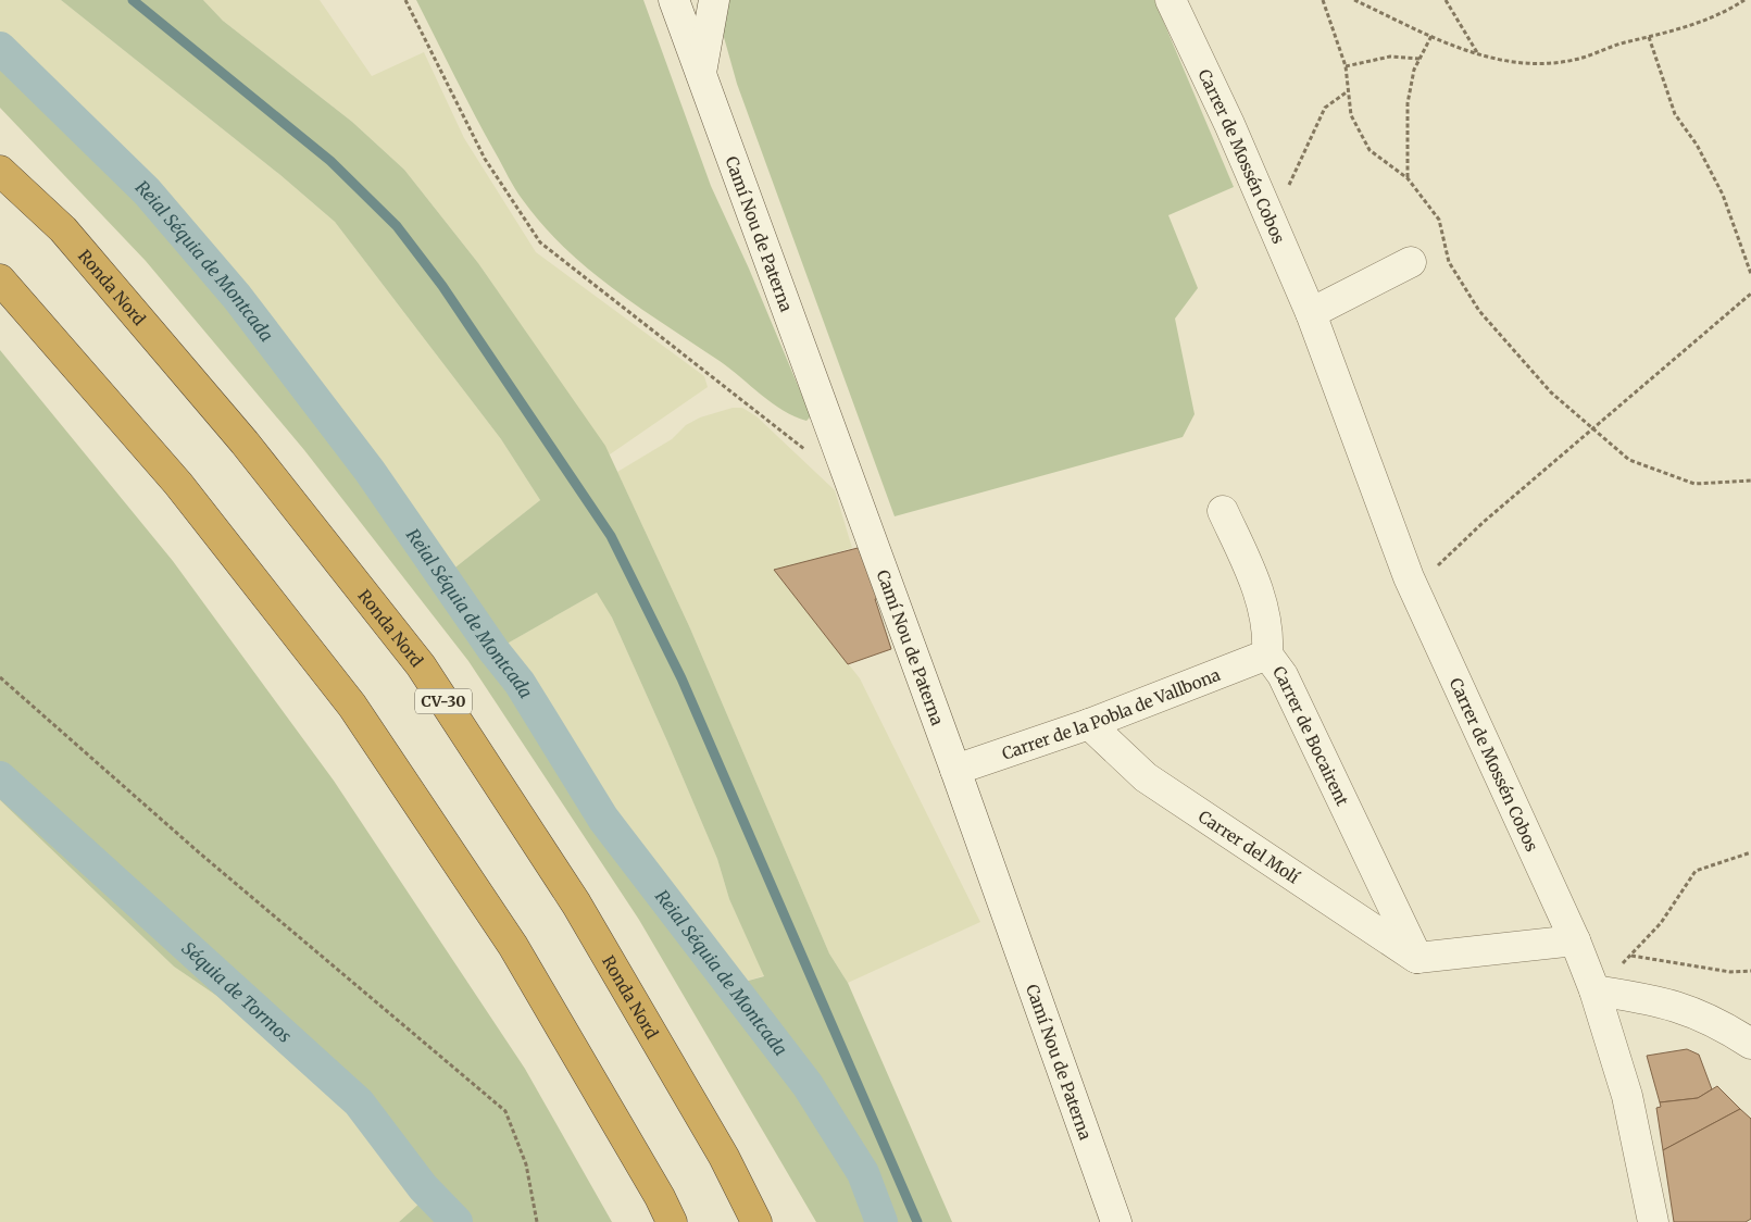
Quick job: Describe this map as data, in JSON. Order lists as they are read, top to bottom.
{
  "streets": {
    "highway": ["Ronda Nord", "CV-30"],
    "street": [
      "Carrer de Mossén Cobos",
      "Camí Nou de Paterna",
      "Carrer de la Pobla de Vallbona",
      "Carrer de Bocairent",
      "Carrer del Molí"
    ]
  },
  "crossings": [
    ["Camí Nou de Paterna", "Carrer de la Pobla de Vallbona"],
    ["Carrer de la Pobla de Vallbona", "Carrer de Bocairent"],
    ["Carrer de la Pobla de Vallbona", "Carrer del Molí"],
    ["Carrer de Bocairent", "Carrer del Molí"]
  ],
  "water": ["Reial Séquia de Montcada", "Séquia de Tormos"]
}
